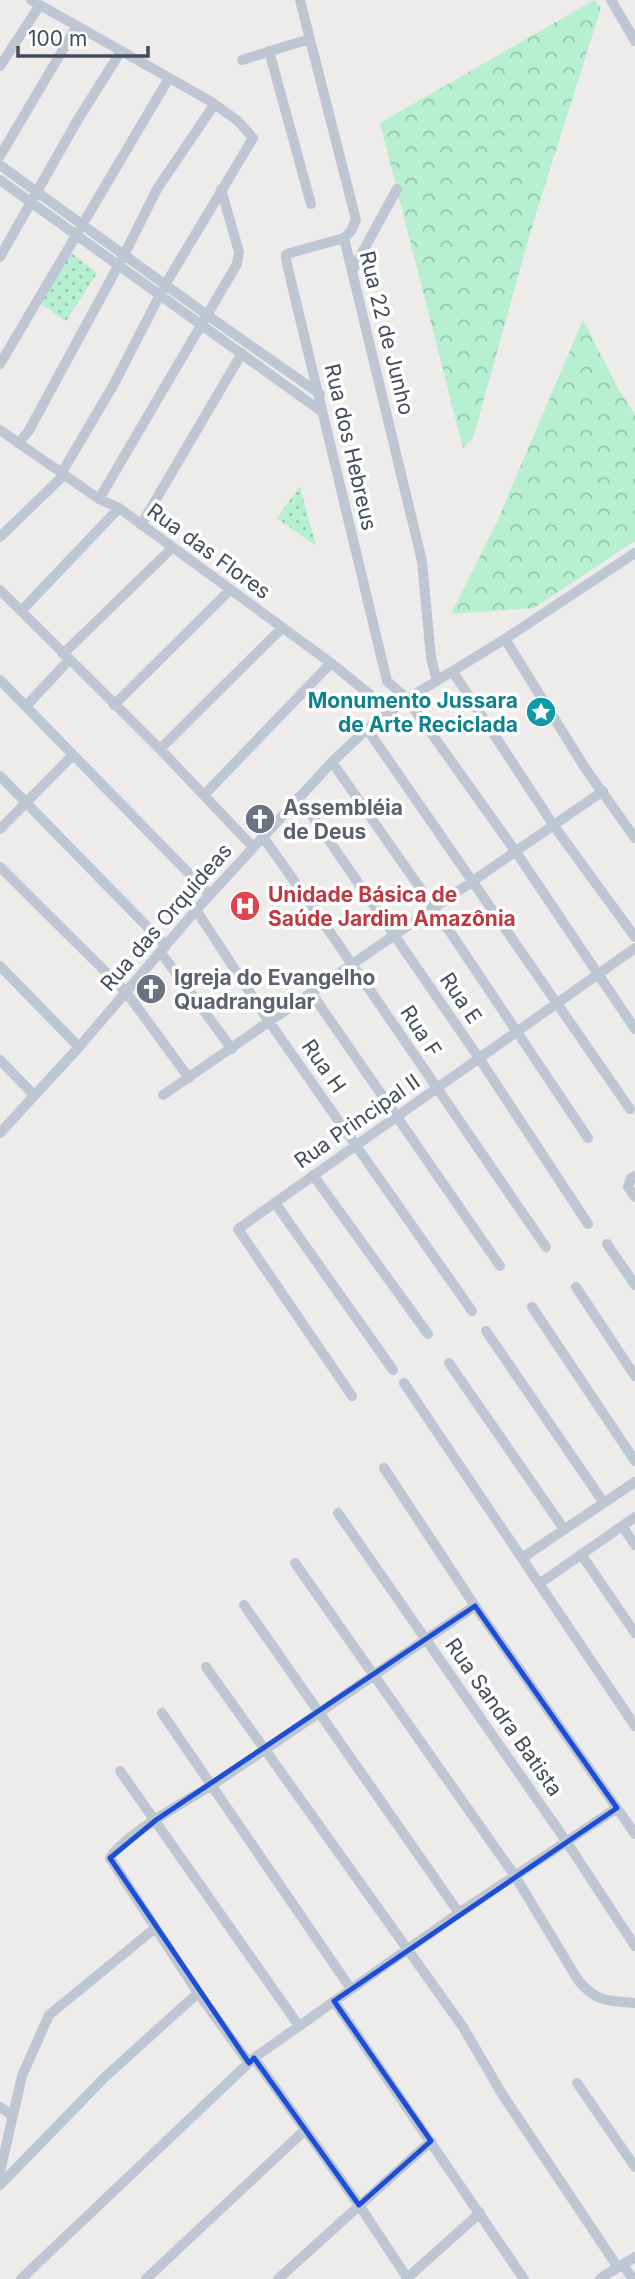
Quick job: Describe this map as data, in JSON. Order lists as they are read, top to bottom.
{
  "streets": {
    "street": [
      "Rua 22 de Junho",
      "Rua dos Hebreus",
      "Rua das Flores",
      "Rua das Orquideas",
      "Rua E",
      "Rua F",
      "Rua H",
      "Rua Principal II",
      "Rua Sandra Batista"
    ]
  },
  "crossings": [
    ["Rua 22 de Junho", "Rua dos Hebreus"],
    ["Rua 22 de Junho", "Rua das Orquideas"],
    ["Rua dos Hebreus", "Rua das Orquideas"],
    ["Rua dos Hebreus", "Rua Principal II"],
    ["Rua das Flores", "Rua das Orquideas"],
    ["Rua das Orquideas", "Rua E"],
    ["Rua das Orquideas", "Rua F"],
    ["Rua das Orquideas", "Rua H"],
    ["Rua E", "Rua Principal II"],
    ["Rua F", "Rua Principal II"],
    ["Rua H", "Rua Principal II"]
  ],
  "places": {
    "place": ["Monumento Jussara de Arte Reciclada"],
    "church": ["Assembléia de Deus", "Igreja do Evangelho Quadrangular"],
    "hospital": ["Unidade Básica de Saúde Jardim Amazônia"]
  },
  "scale_bar": "100 m"
}
